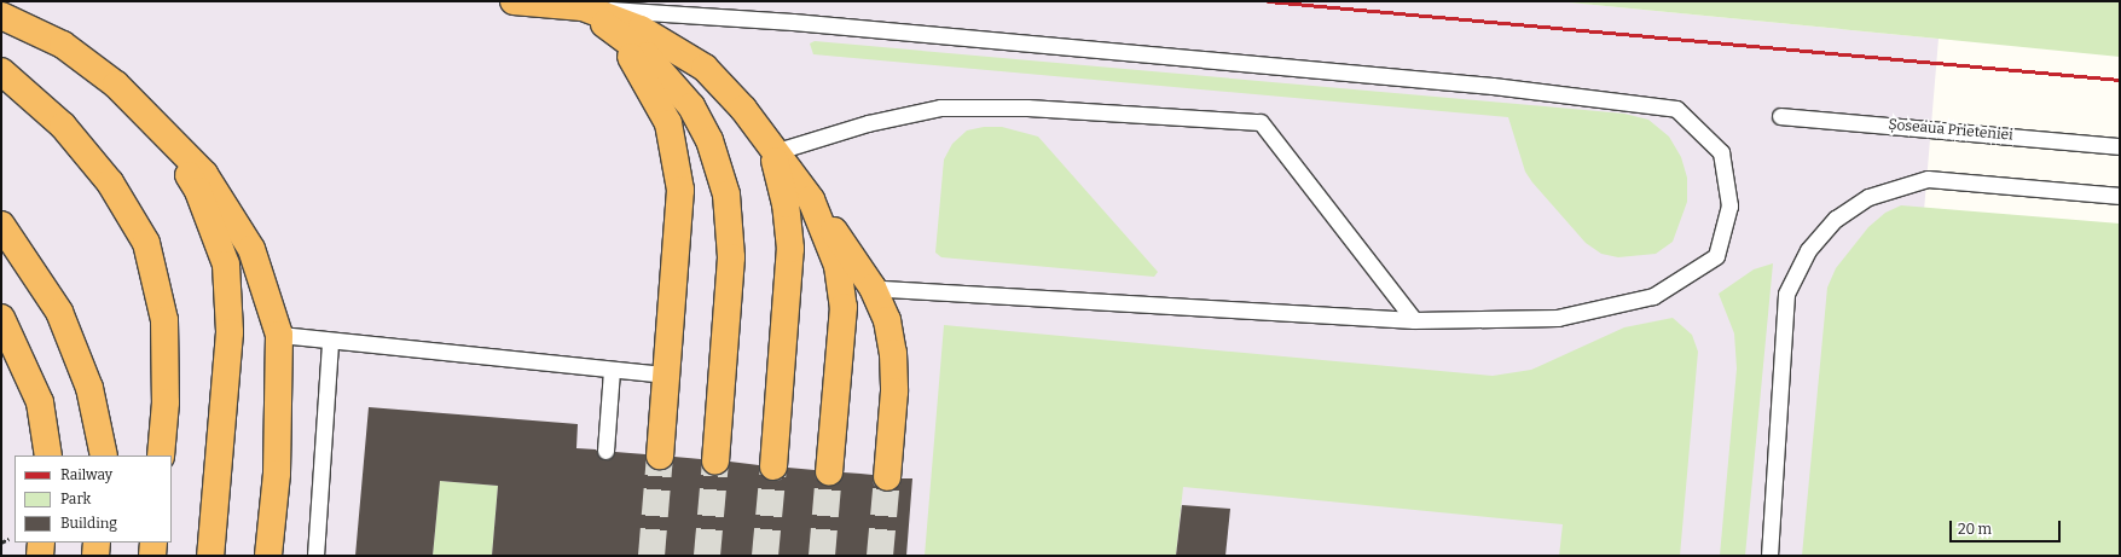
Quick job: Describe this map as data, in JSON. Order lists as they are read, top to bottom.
{
  "streets": {
    "lane": ["Șoseaua Prieteniei"]
  },
  "legend": ["Railway", "Park", "Building"],
  "scale_bar": "20 m"
}
